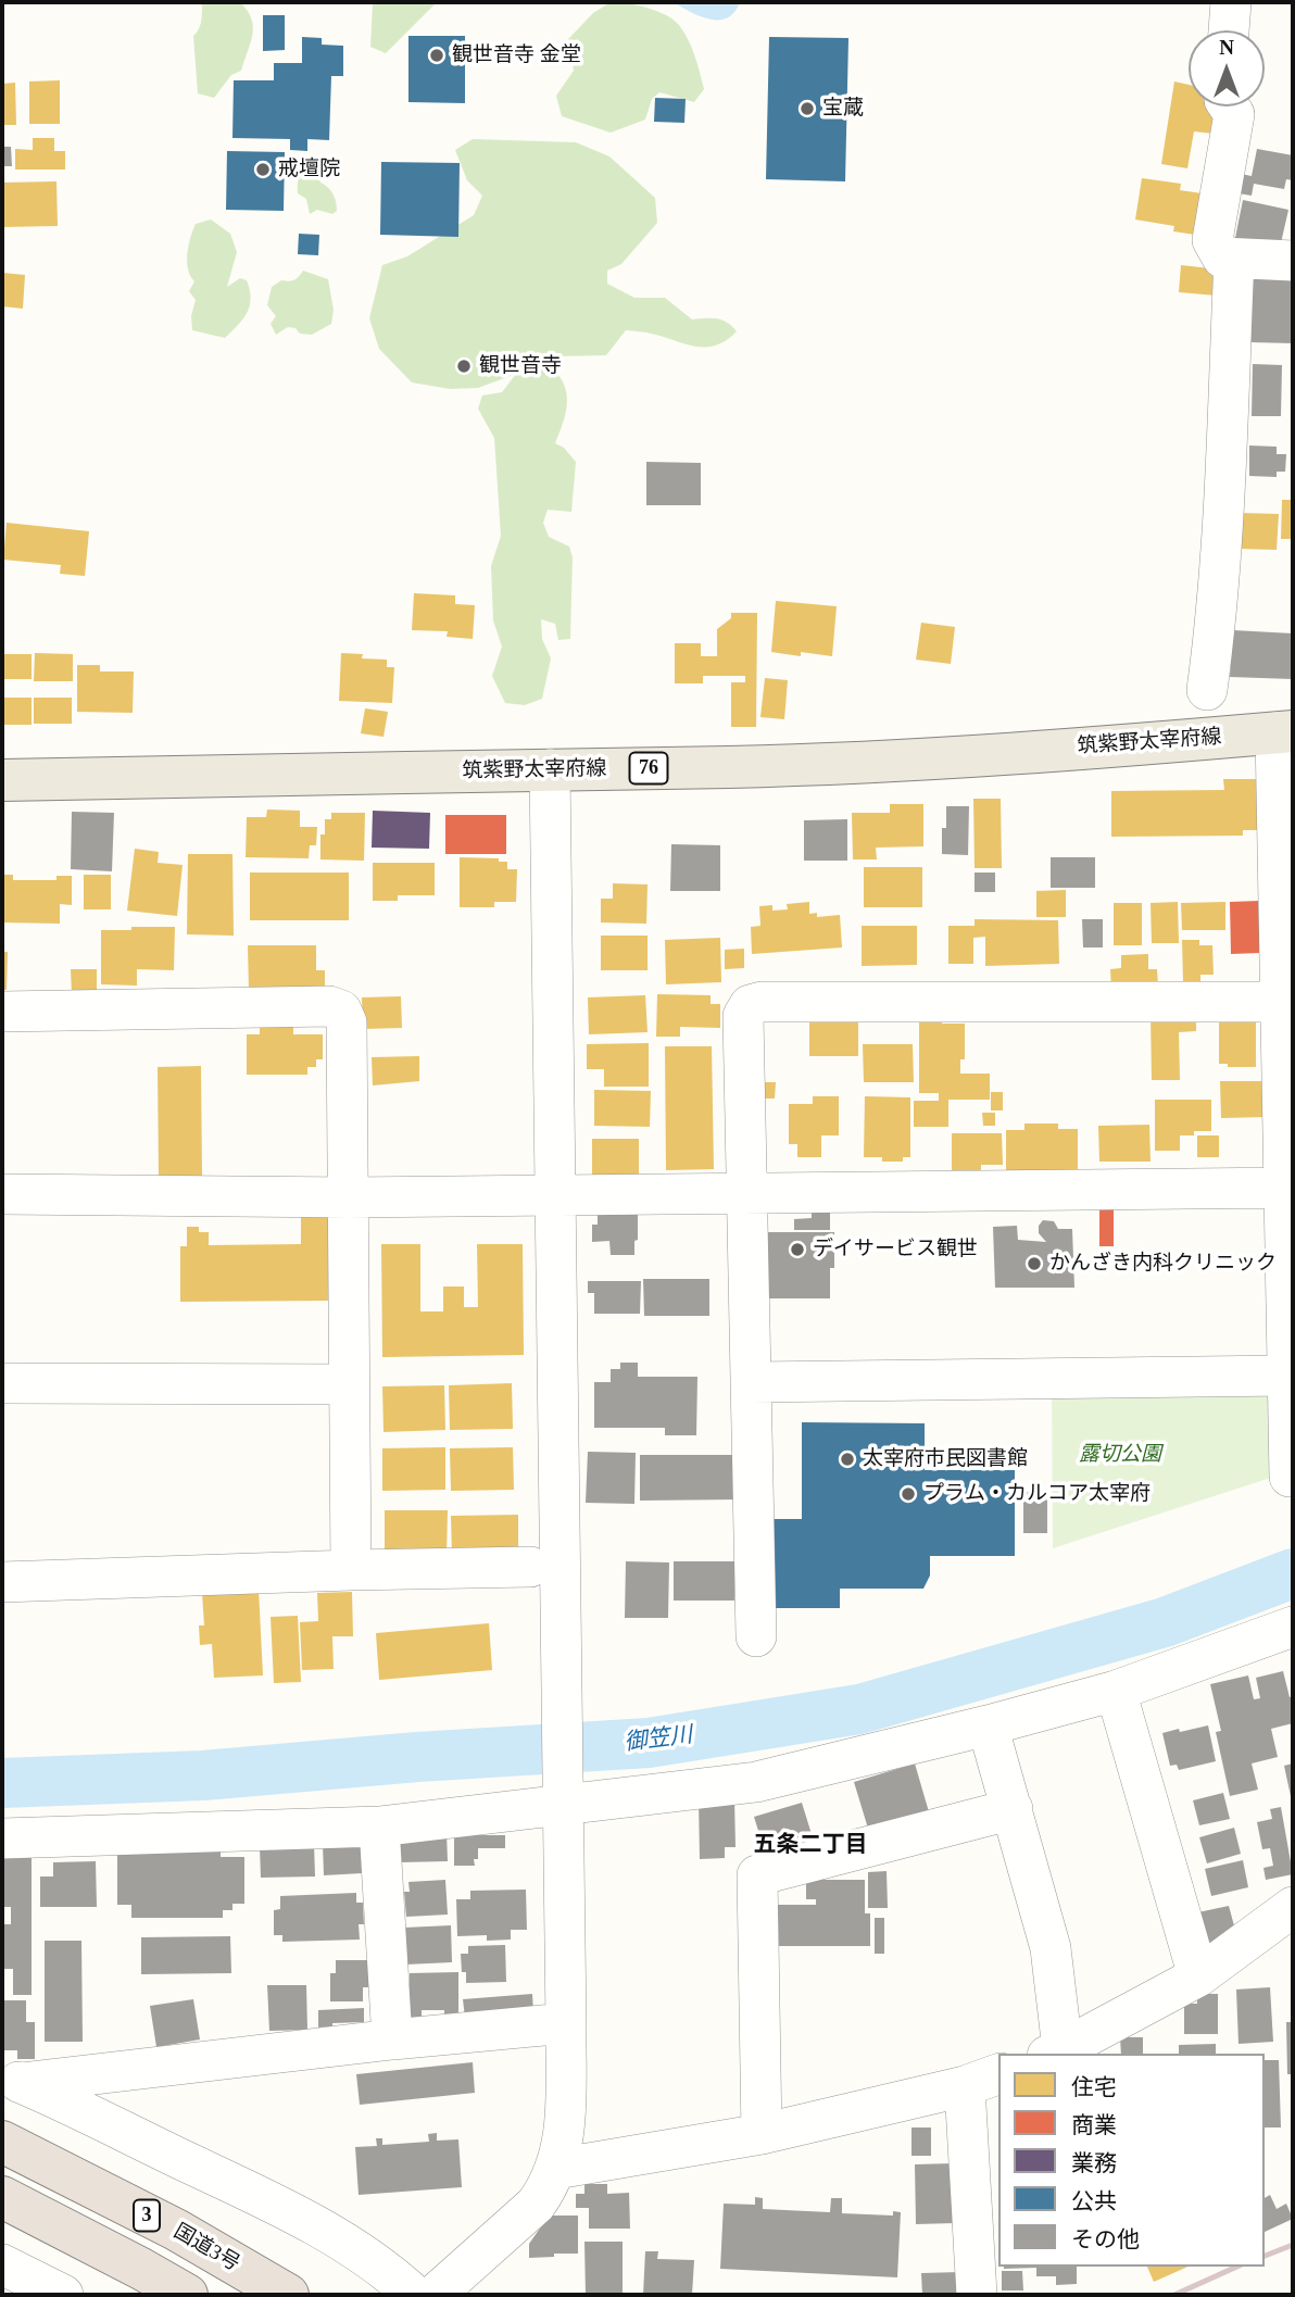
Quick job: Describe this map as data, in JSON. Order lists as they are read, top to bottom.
{
  "streets": {
    "highway": ["3", "国道3号"],
    "main road": ["筑紫野太宰府線", "76"]
  },
  "districts": ["五条二丁目"],
  "water": ["御笠川"],
  "parks": ["露切公園"],
  "places": [
    "観世音寺 金堂",
    "宝蔵",
    "戒壇院",
    "観世音寺",
    "デイサービス観世",
    "かんざき内科クリニック",
    "太宰府市民図書館",
    "プラム・カルコア太宰府"
  ],
  "legend": [
    "住宅",
    "商業",
    "業務",
    "公共",
    "その他"
  ],
  "north": "top"
}
